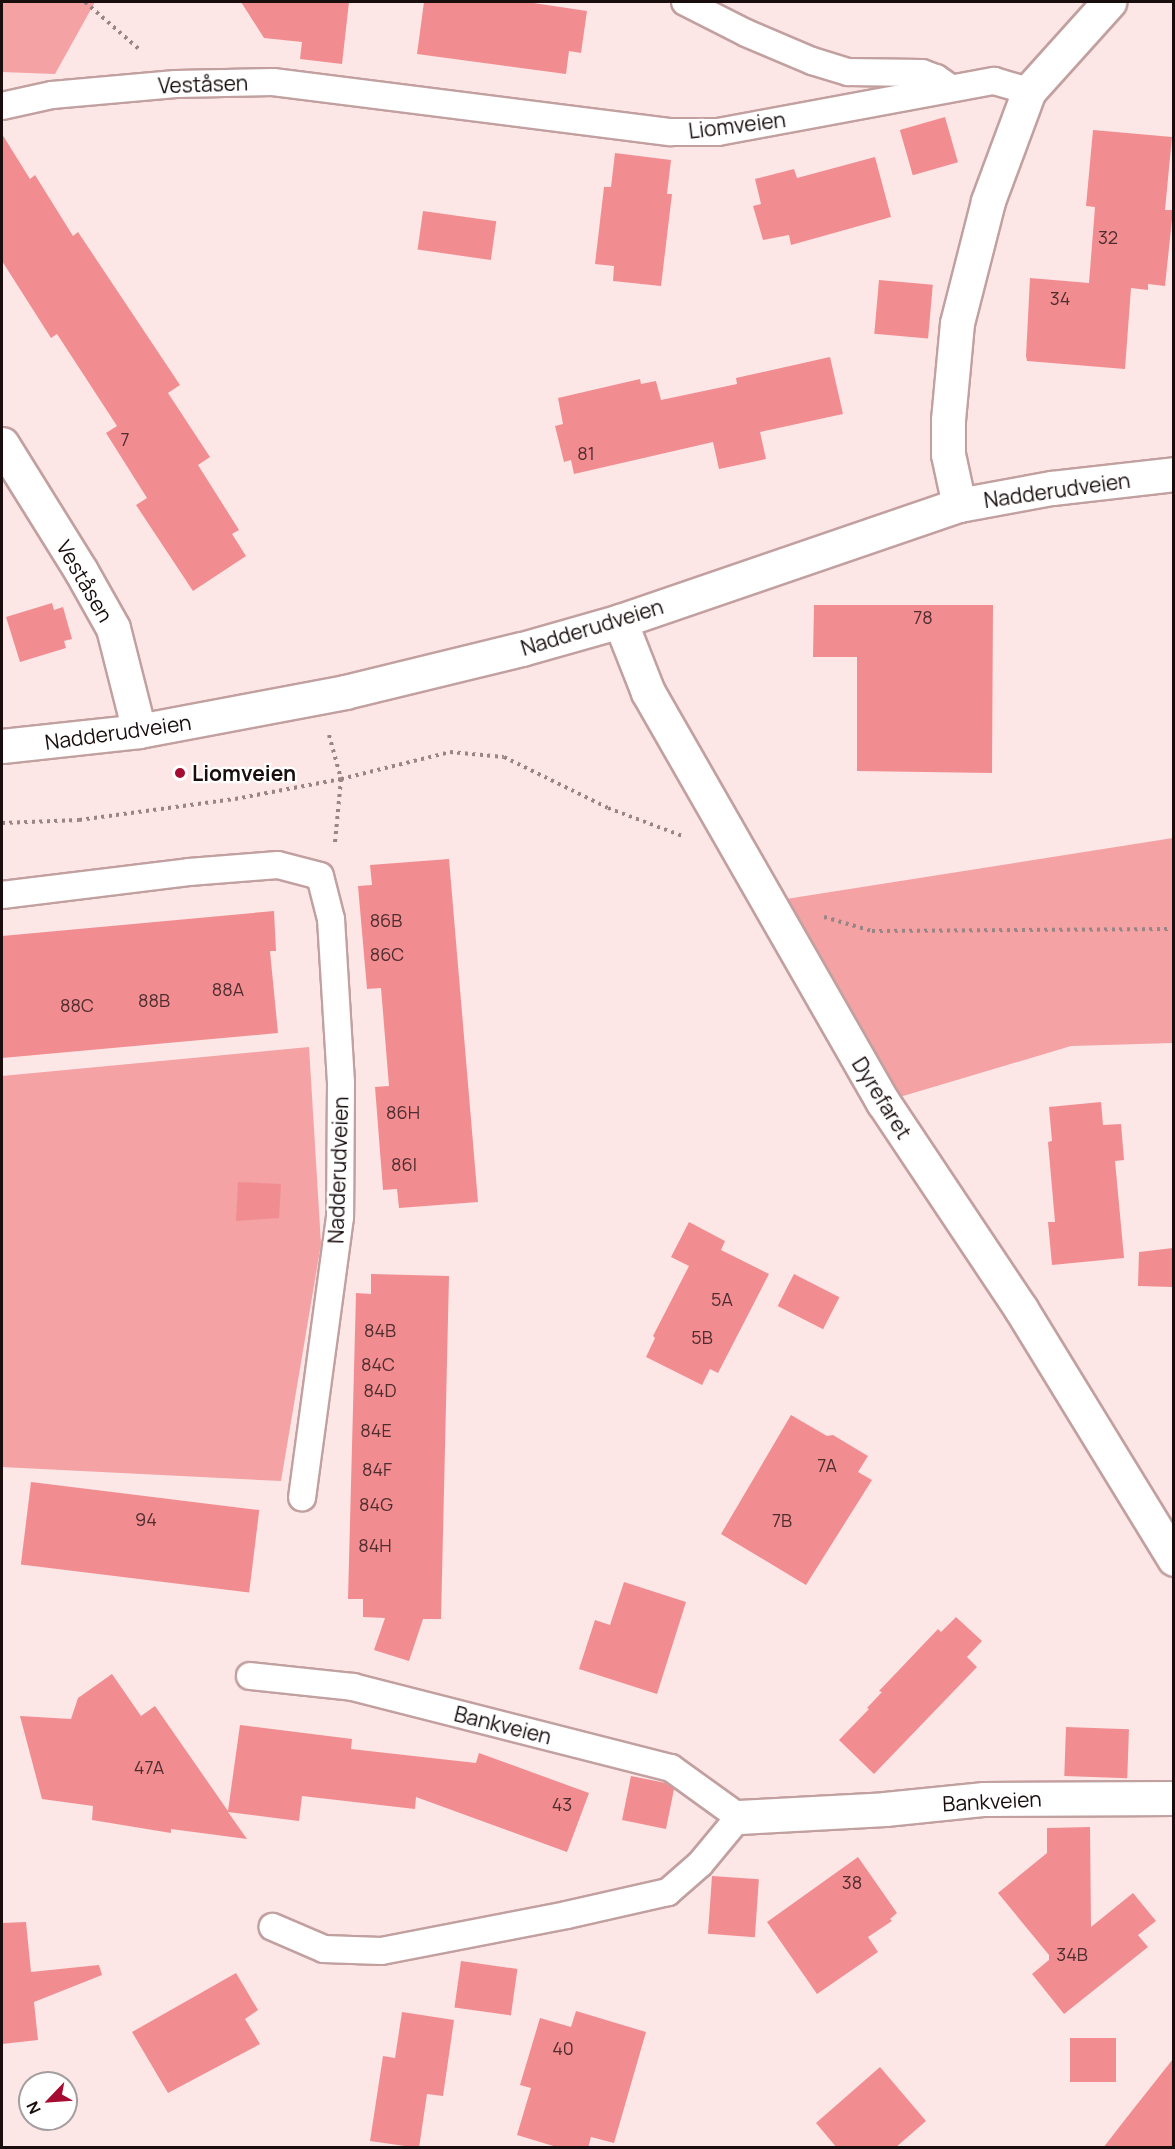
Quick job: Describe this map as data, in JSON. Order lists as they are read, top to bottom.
{
  "streets": {
    "street": [
      "Veståsen",
      "Nadderudveien",
      "Dyrefaret",
      "Bankveien"
    ],
    "lane": ["Liomveien"]
  },
  "crossings": [
    ["Veståsen", "Liomveien"],
    ["Veståsen", "Nadderudveien"],
    ["Nadderudveien", "Dyrefaret"]
  ],
  "places": ["Liomveien"],
  "house_numbers": [
    "32",
    "34",
    "7",
    "81",
    "78",
    "86B",
    "86C",
    "88A",
    "88B",
    "88C",
    "86H",
    "86I",
    "5A",
    "84B",
    "5B",
    "84C",
    "84D",
    "84E",
    "7A",
    "84F",
    "84G",
    "94",
    "7B",
    "84H",
    "47A",
    "43",
    "38",
    "34B",
    "40"
  ],
  "north": "bottom left"
}
